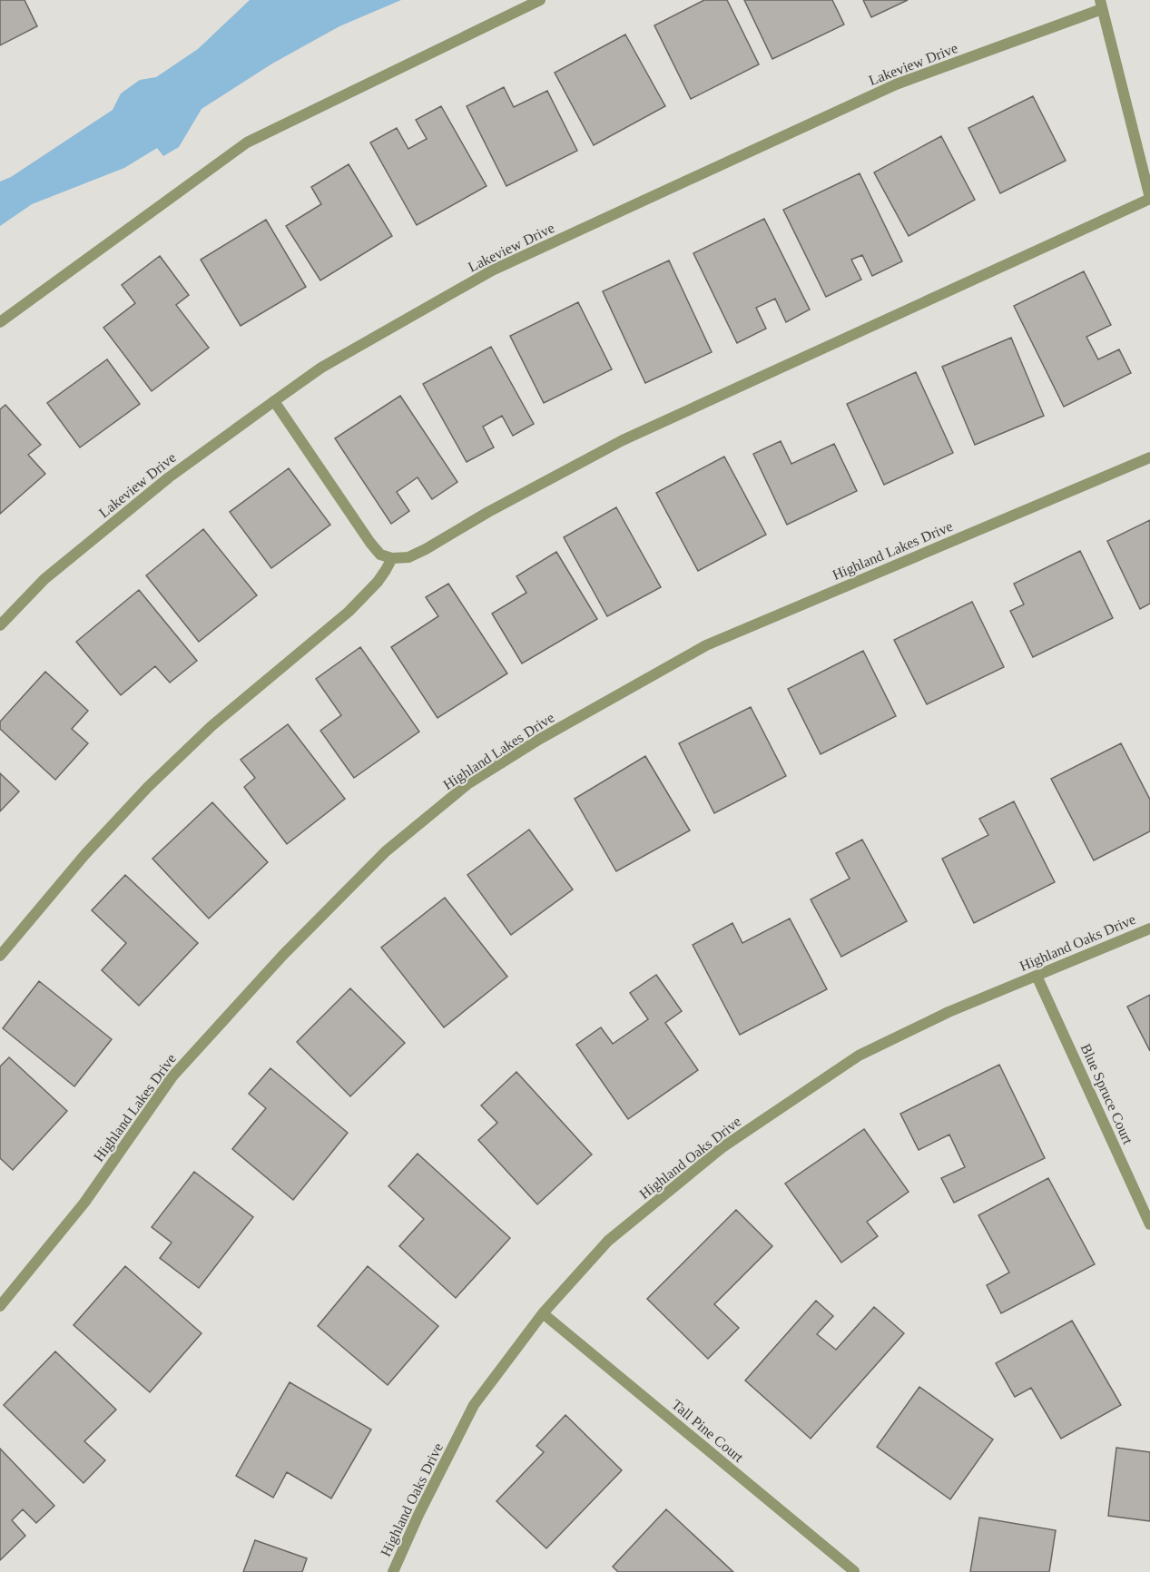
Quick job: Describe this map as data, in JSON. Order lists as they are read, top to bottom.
{
  "streets": {
    "street": [
      "Lakeview Drive",
      "Highland Lakes Drive",
      "Highland Oaks Drive",
      "Blue Spruce Court",
      "Tall Pine Court"
    ]
  },
  "crossings": [
    ["Highland Oaks Drive", "Blue Spruce Court"],
    ["Highland Oaks Drive", "Tall Pine Court"]
  ]
}
